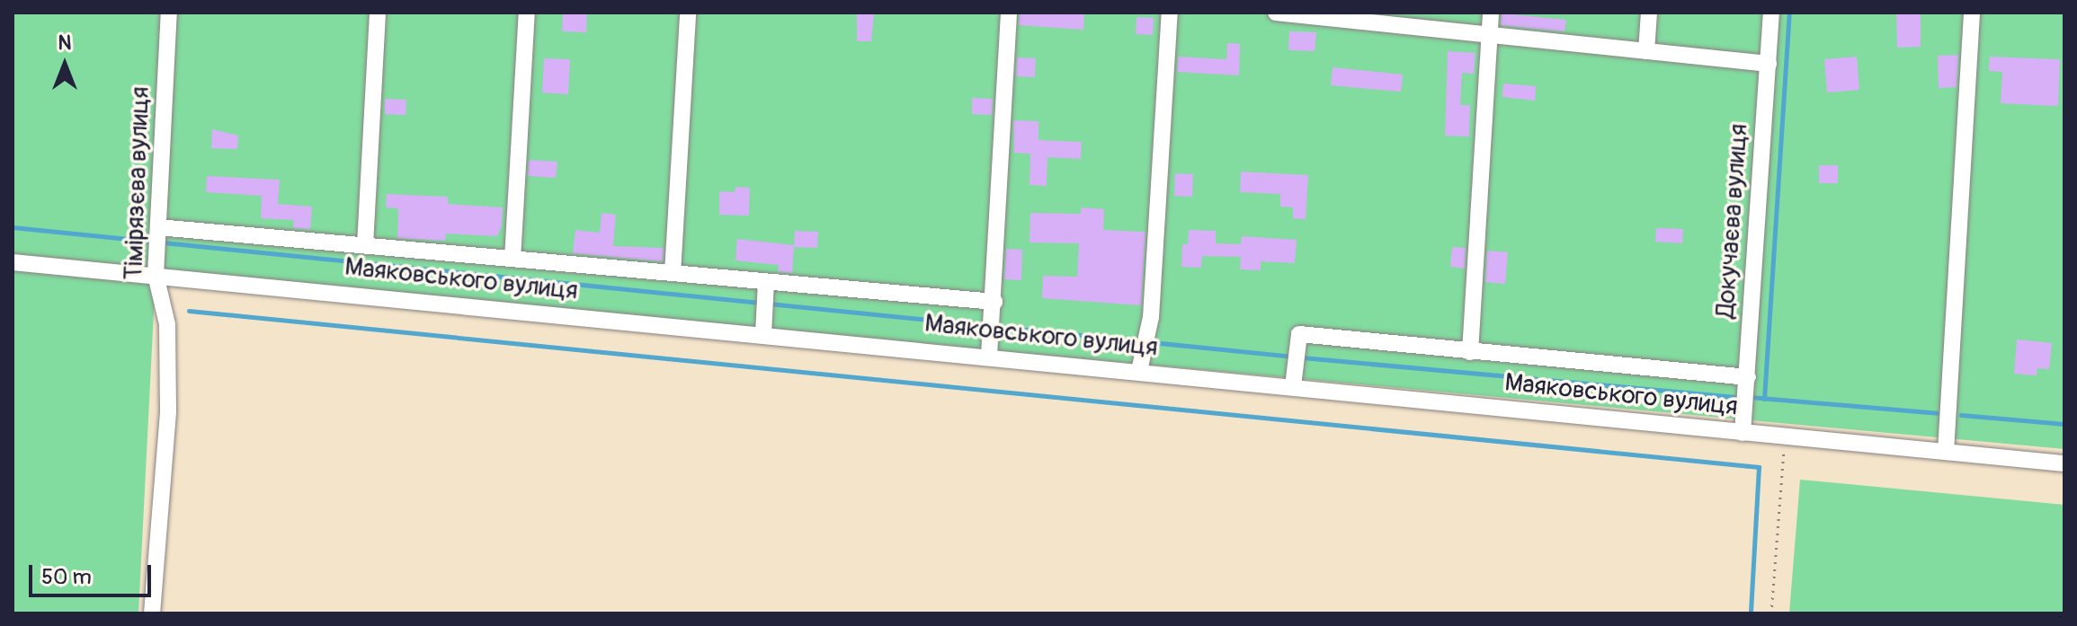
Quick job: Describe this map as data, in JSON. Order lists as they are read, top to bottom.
{
  "streets": {
    "street": ["Тімірязєва вулиця", "Докучаєва вулиця", "Маяковського вулиця"]
  },
  "crossings": [
    ["Тімірязєва вулиця", "Маяковського вулиця"],
    ["Докучаєва вулиця", "Маяковського вулиця"]
  ],
  "scale_bar": "50 m",
  "north": "top"
}
